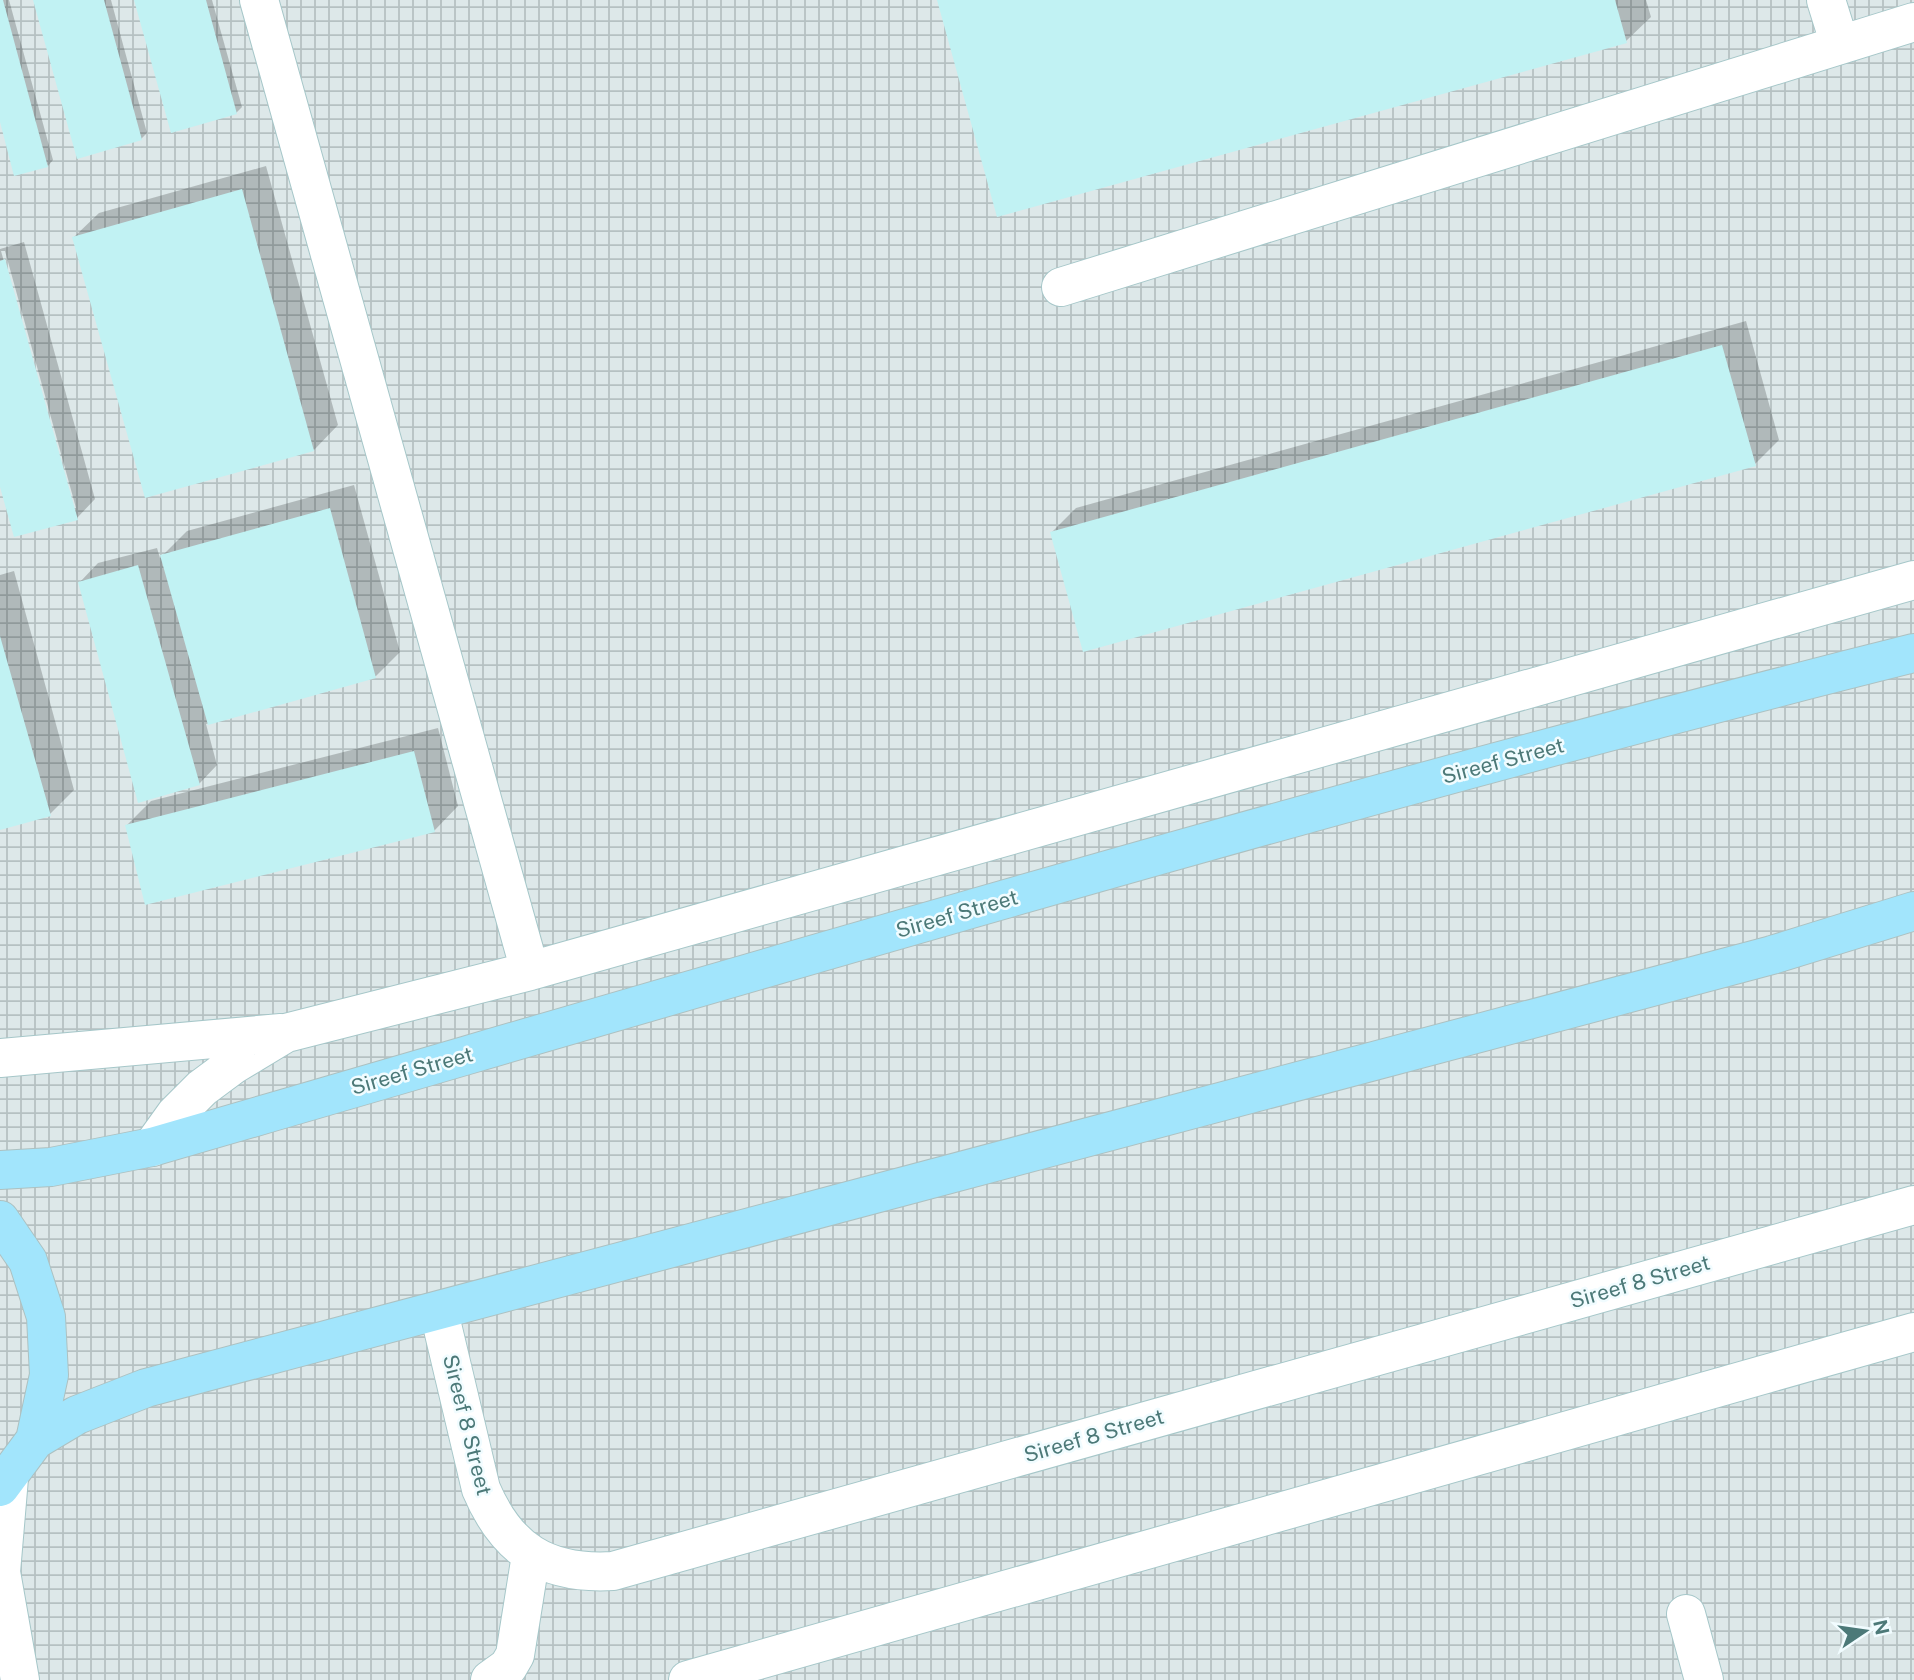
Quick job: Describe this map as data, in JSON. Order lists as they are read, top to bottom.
{
  "streets": {
    "main road": ["Sireef Street"],
    "street": ["Sireef 8 Street"]
  },
  "north": "right"
}
